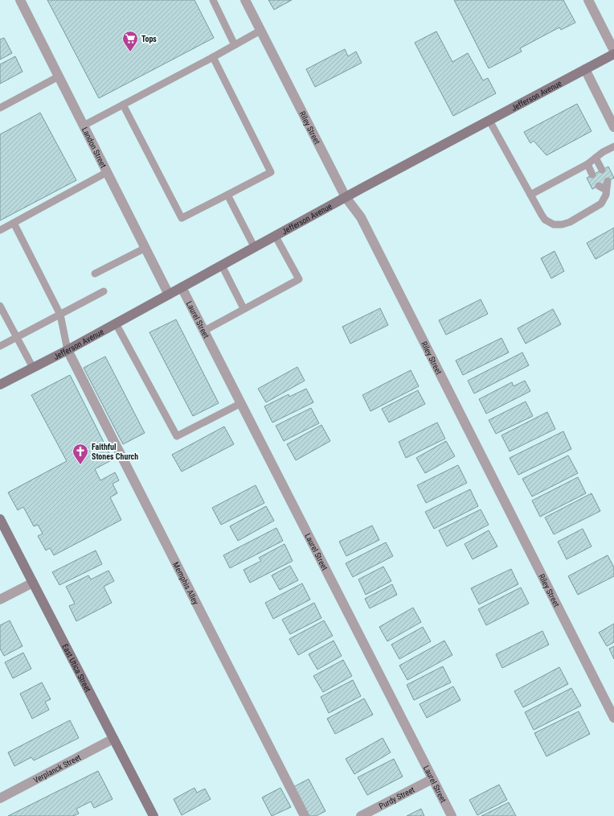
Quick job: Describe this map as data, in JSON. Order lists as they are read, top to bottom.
{
  "streets": {
    "street": [
      "Jefferson Avenue",
      "Riley Street",
      "Landon Street",
      "Laurel Street",
      "Memphis Alley",
      "East Utica Street",
      "Verplanck Street",
      "Purdy Street"
    ]
  },
  "crossings": [
    ["Jefferson Avenue", "Riley Street"],
    ["Jefferson Avenue", "Landon Street"],
    ["Jefferson Avenue", "Laurel Street"],
    ["Jefferson Avenue", "Memphis Alley"],
    ["Laurel Street", "Purdy Street"],
    ["East Utica Street", "Verplanck Street"]
  ],
  "places": {
    "supermarket": ["Tops"],
    "church": ["Faithful Stones Church"]
  }
}
